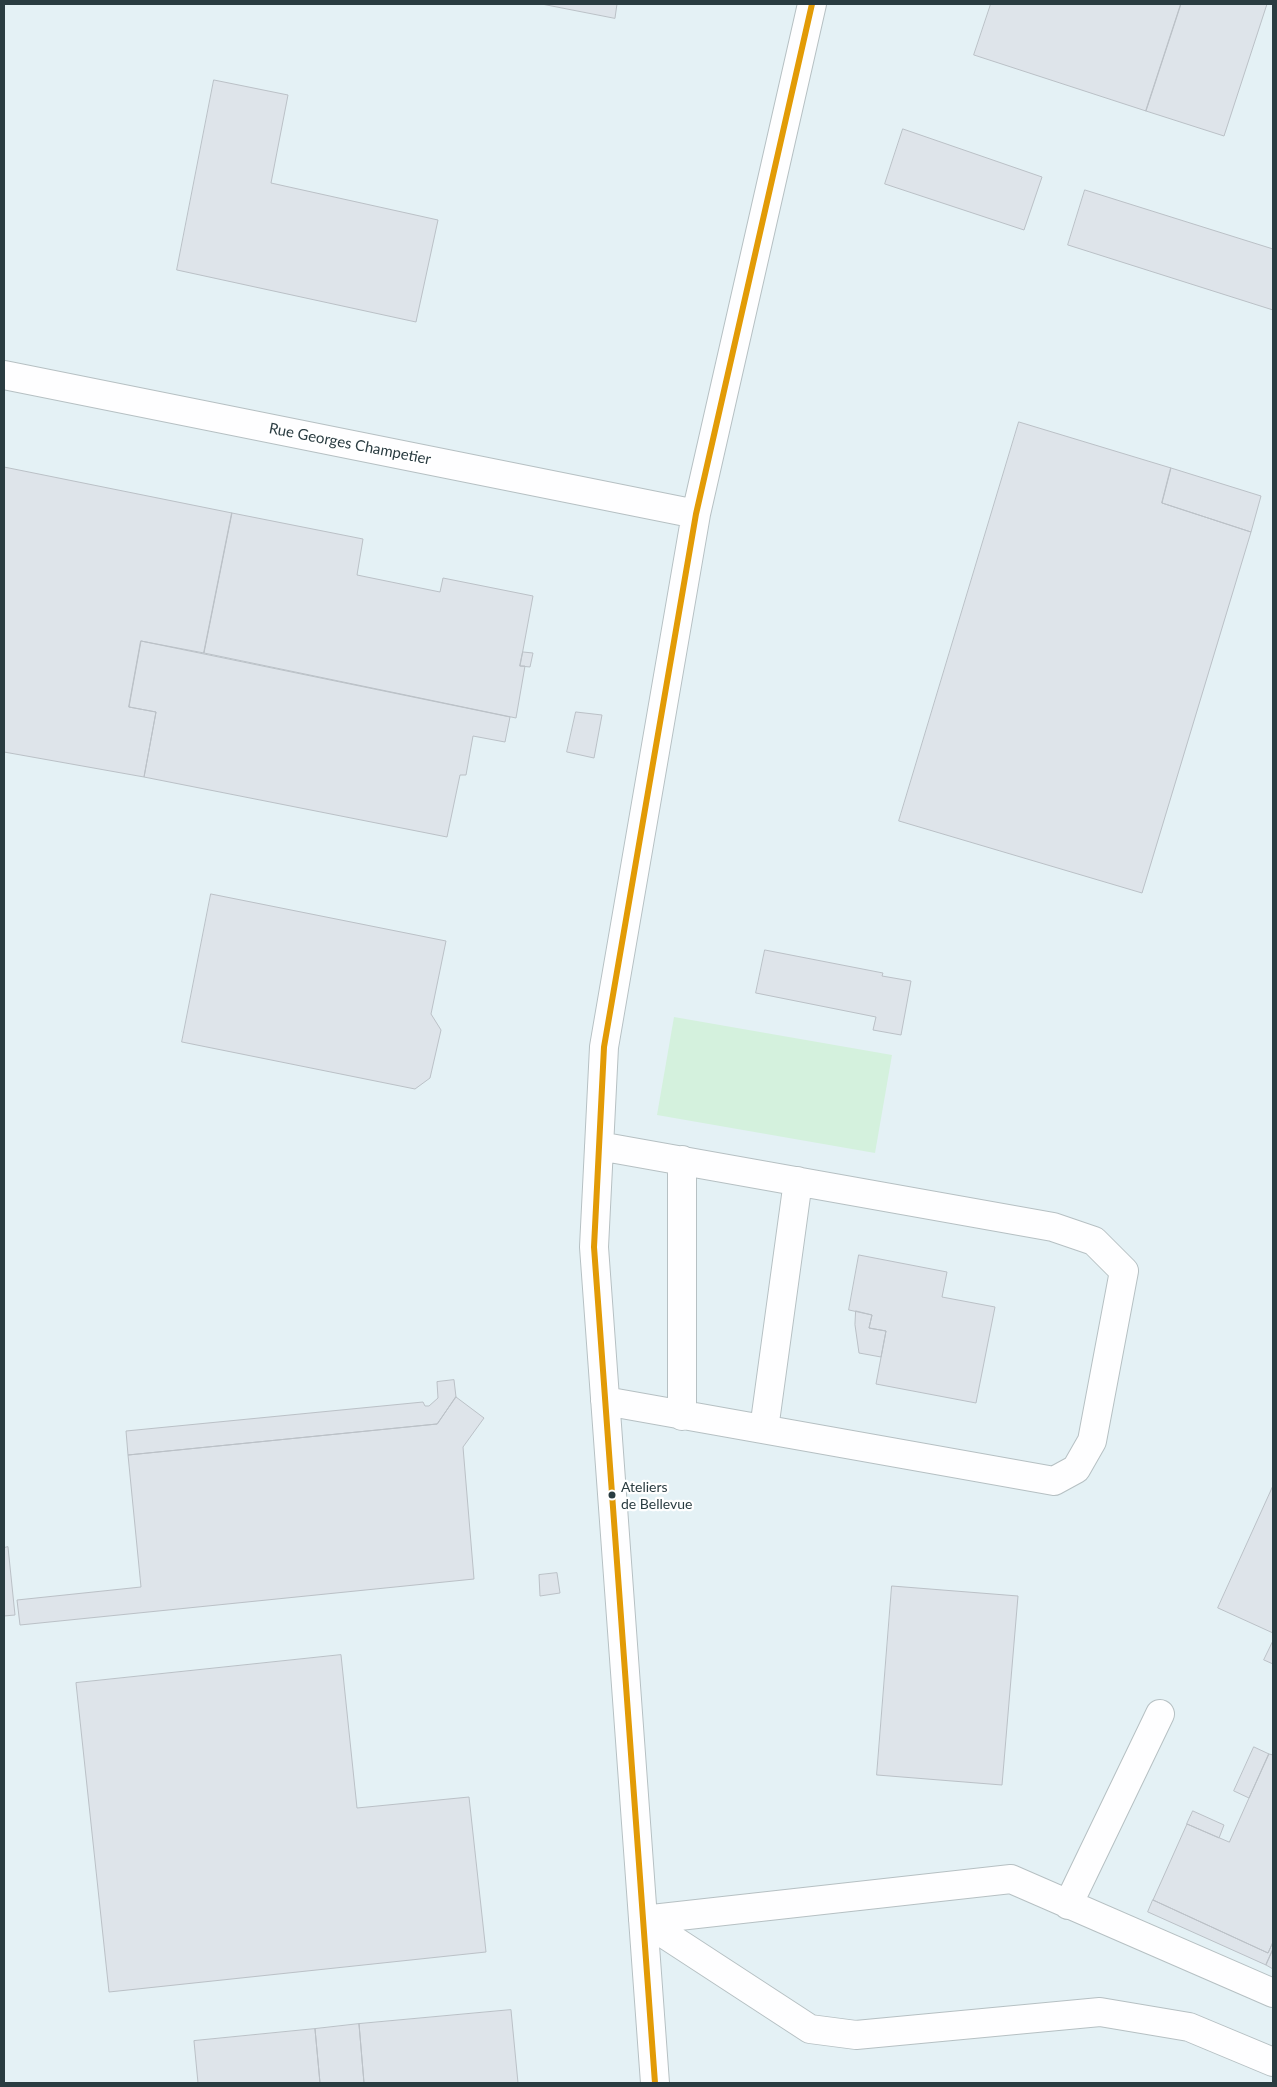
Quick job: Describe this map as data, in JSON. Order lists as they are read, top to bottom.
{
  "streets": {
    "street": ["Rue Georges Champetier"]
  },
  "places": ["Ateliers de Bellevue"]
}
